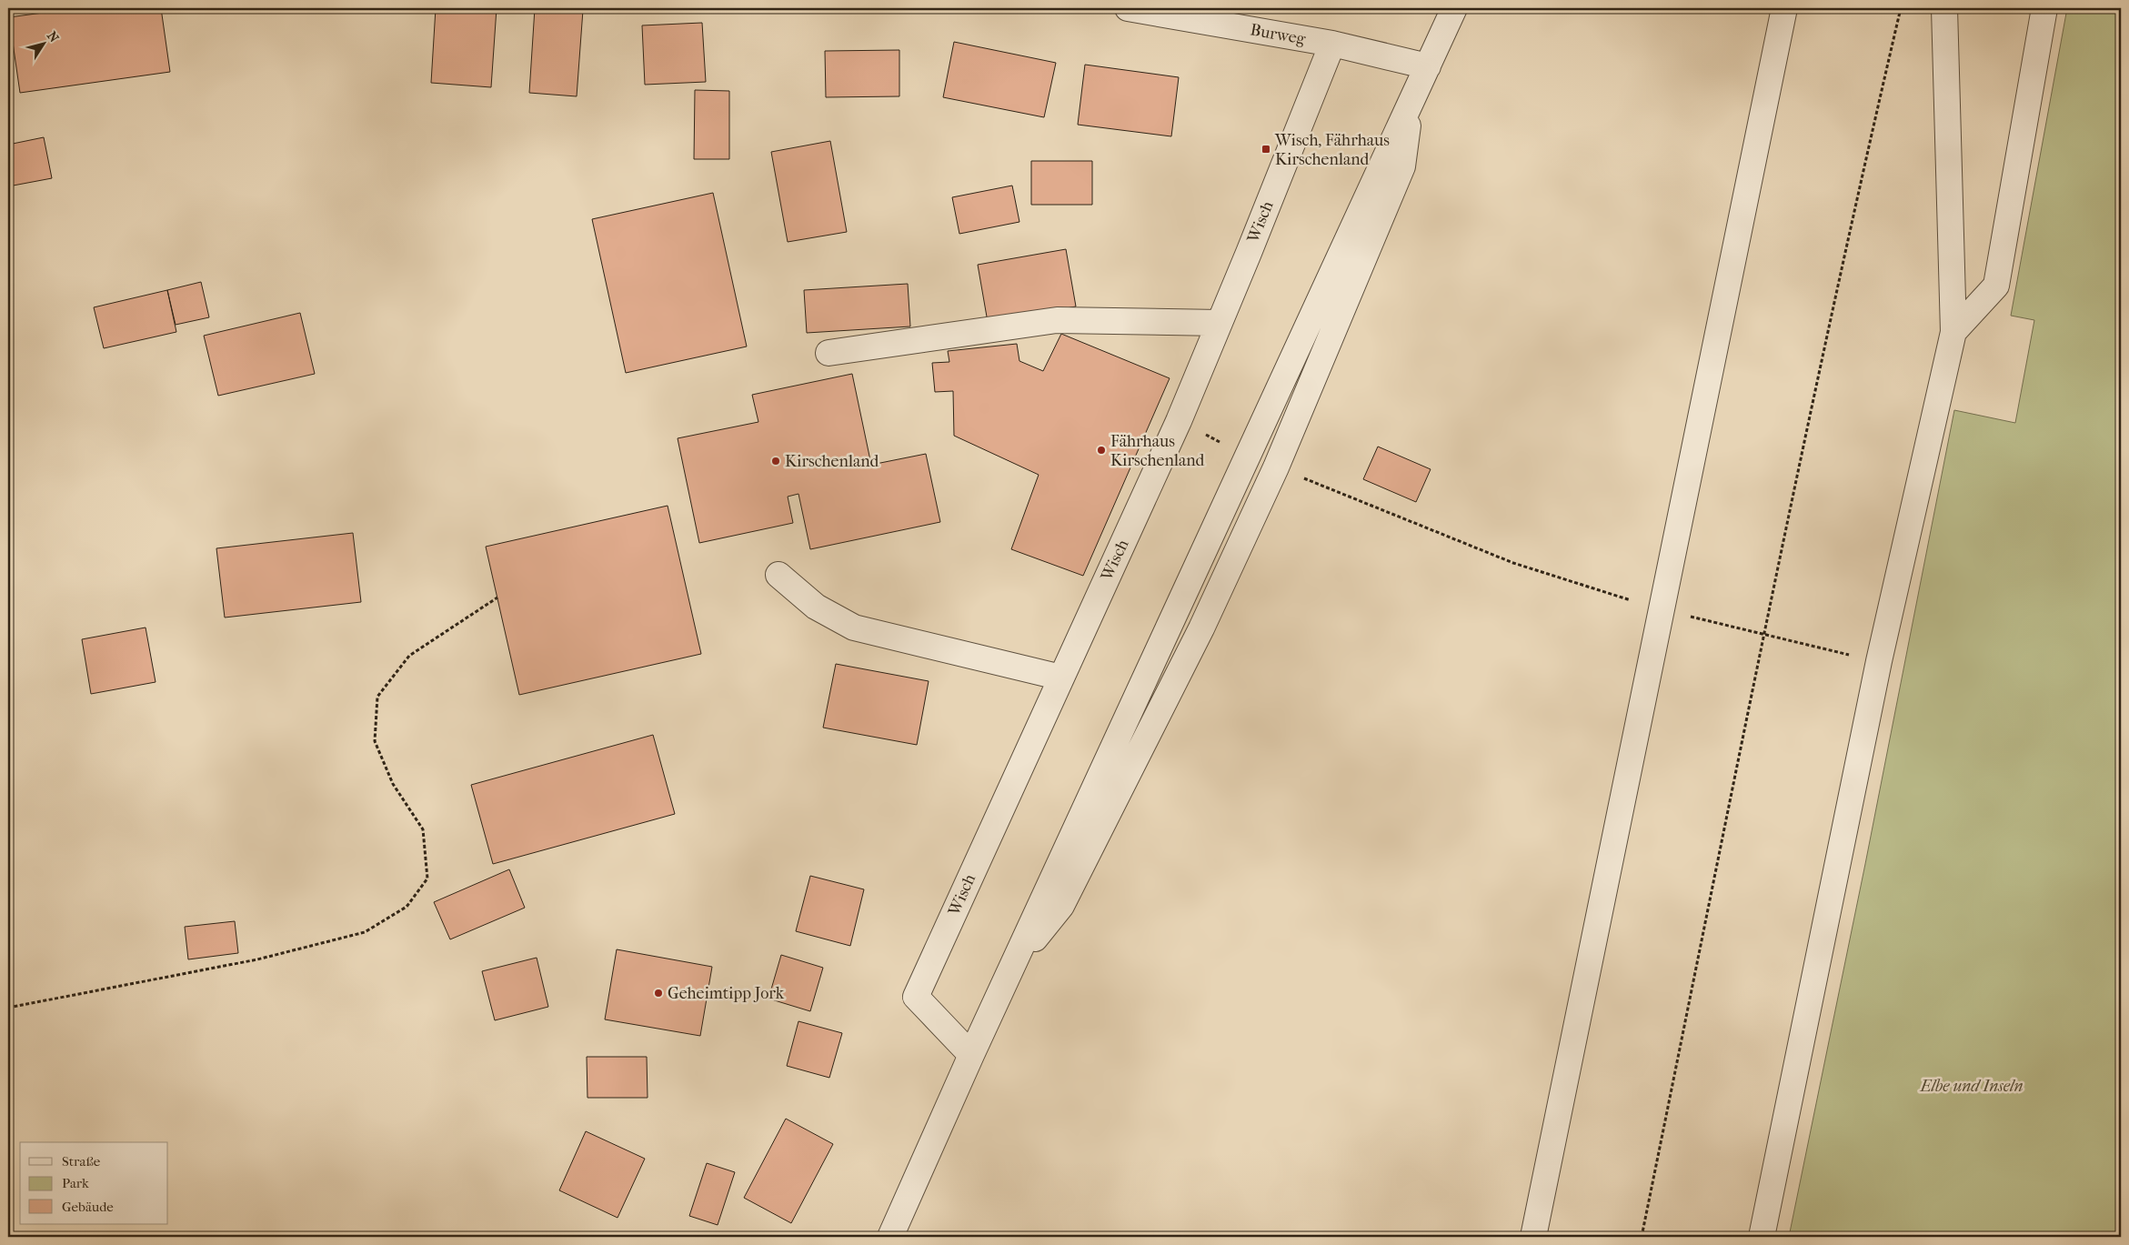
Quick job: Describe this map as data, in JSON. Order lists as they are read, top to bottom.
{
  "streets": {
    "street": ["Burweg", "Wisch"]
  },
  "crossings": [
    ["Burweg", "Wisch"]
  ],
  "parks": ["Elbe und Inseln"],
  "places": {
    "transit": ["Wisch, Fährhaus Kirschenland"],
    "other": ["Fährhaus Kirschenland", "Kirschenland", "Geheimtipp Jork"]
  },
  "legend": ["Straße", "Park", "Gebäude"],
  "north": "top right"
}
